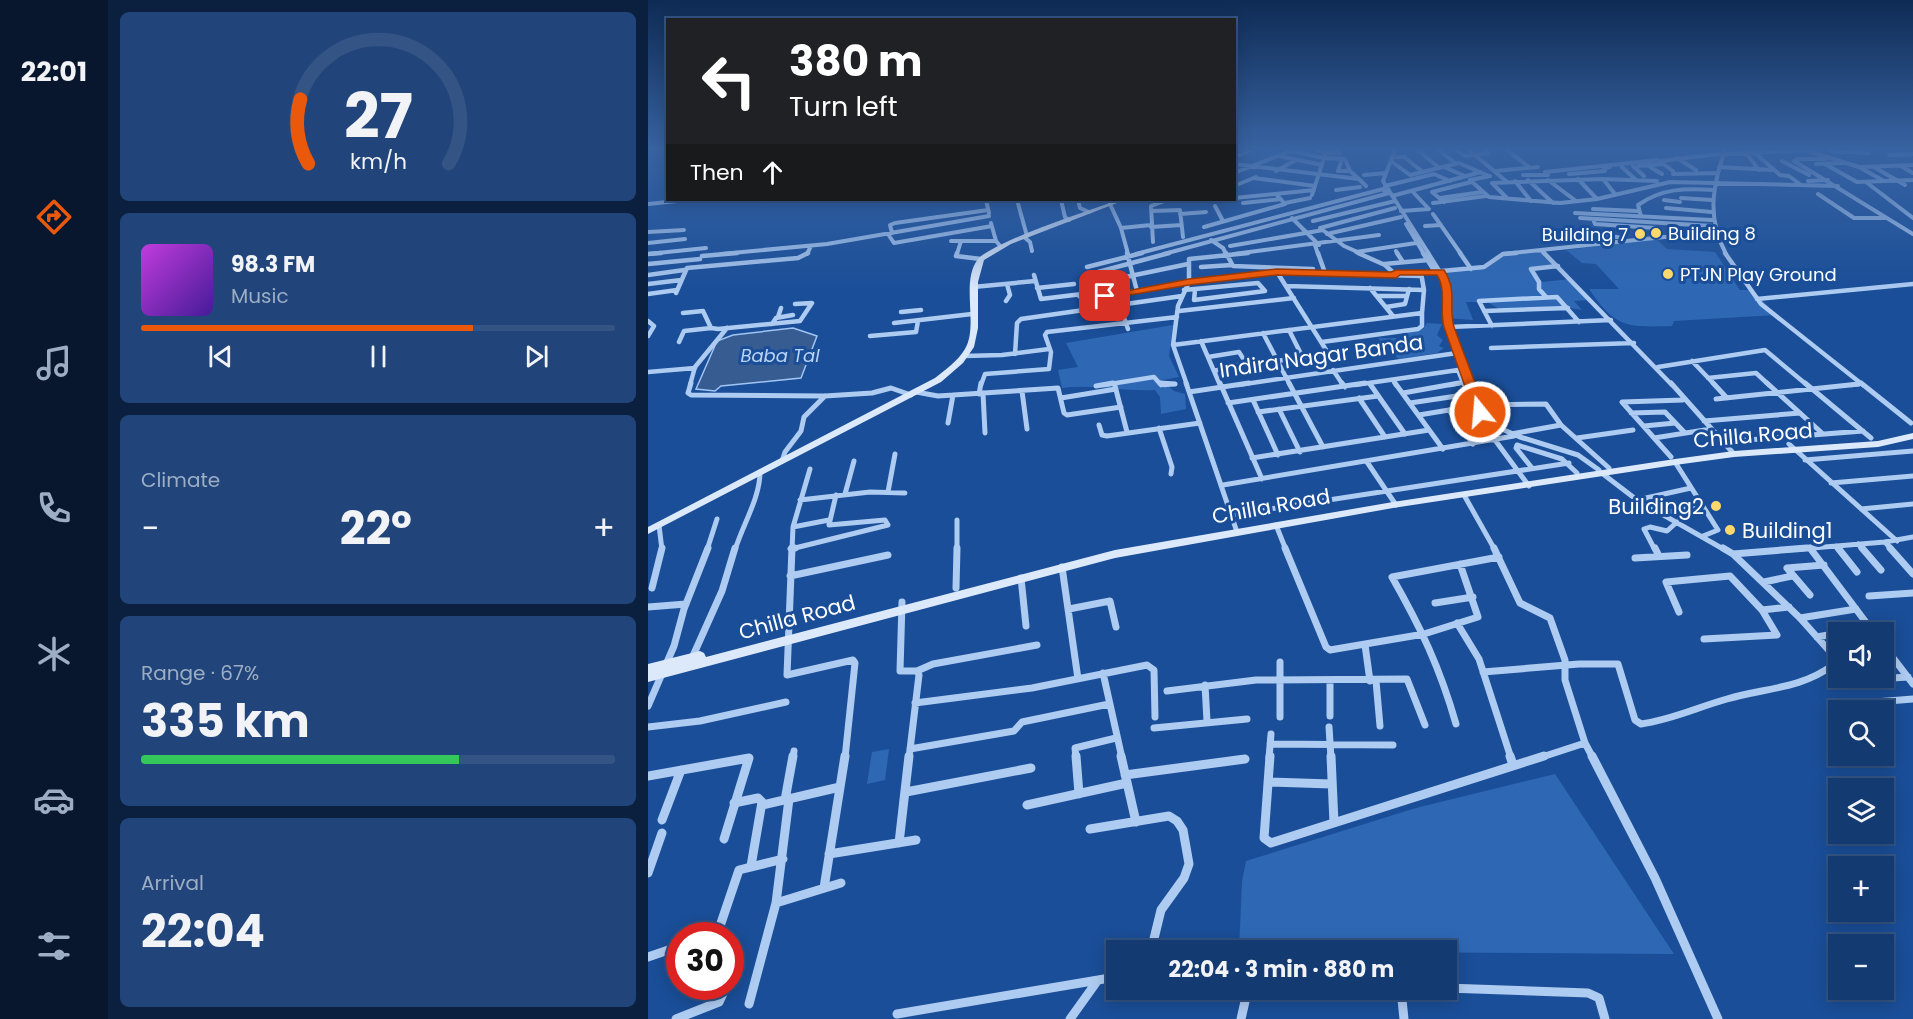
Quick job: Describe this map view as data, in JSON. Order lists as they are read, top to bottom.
{
  "streets": {
    "main road": ["Chilla Road"],
    "street": ["Indira Nagar Banda"]
  },
  "water": ["Baba Tal"],
  "places": [
    "Building 8",
    "Building 7",
    "PTJN Play Ground",
    "Building2",
    "Building1"
  ],
  "page": {
    "tabs": "22:01",
    "turn": ["380 m", "Turn left"],
    "then": "Then",
    "song": ["98.3 FM", "Music"],
    "tile": [
      "Climate",
      ["Range · 67%", "335 km"],
      ["Arrival", "22:04"]
    ],
    "heat": ["−", "22°", "+"],
    "map_buttons": ["+", "−"],
    "limit": "30",
    "trip": "22:04 · 3 min · 880 m",
    "gauge": ["27", "km/h"]
  }
}
